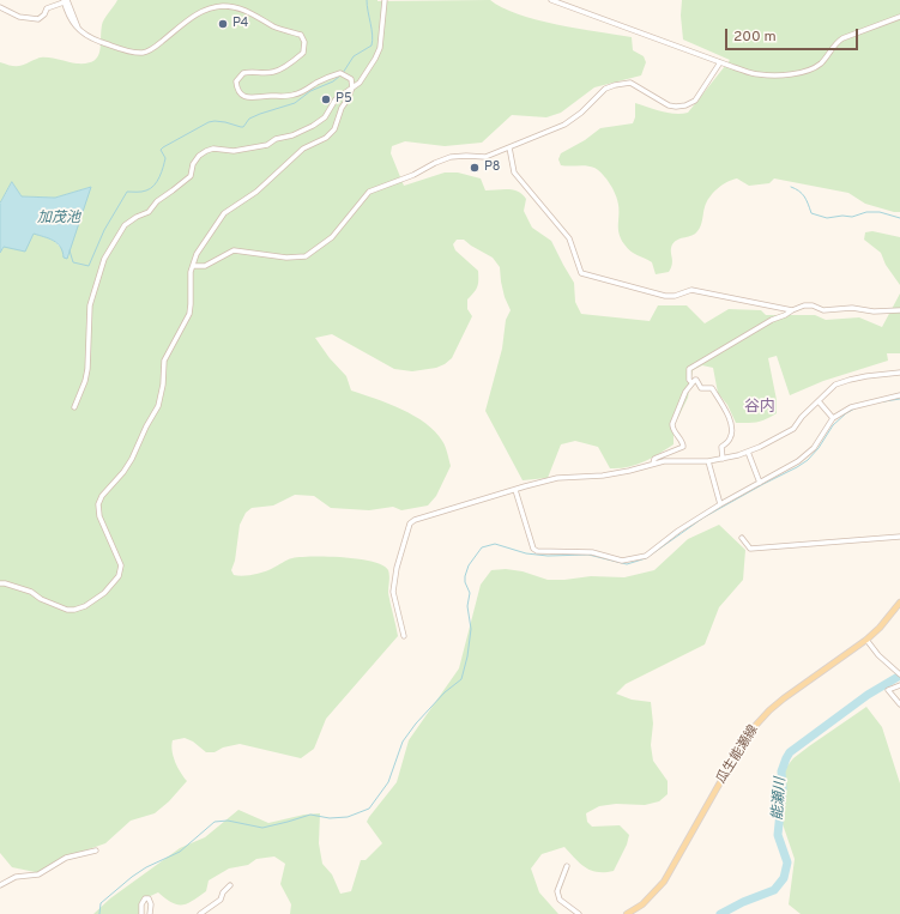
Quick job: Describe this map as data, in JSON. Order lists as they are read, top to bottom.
{
  "streets": {
    "main road": ["瓜生能瀬線"]
  },
  "districts": ["谷内"],
  "water": ["加茂池", "能瀬川"],
  "places": ["P4", "P5", "P8"],
  "scale_bar": "200 m"
}
